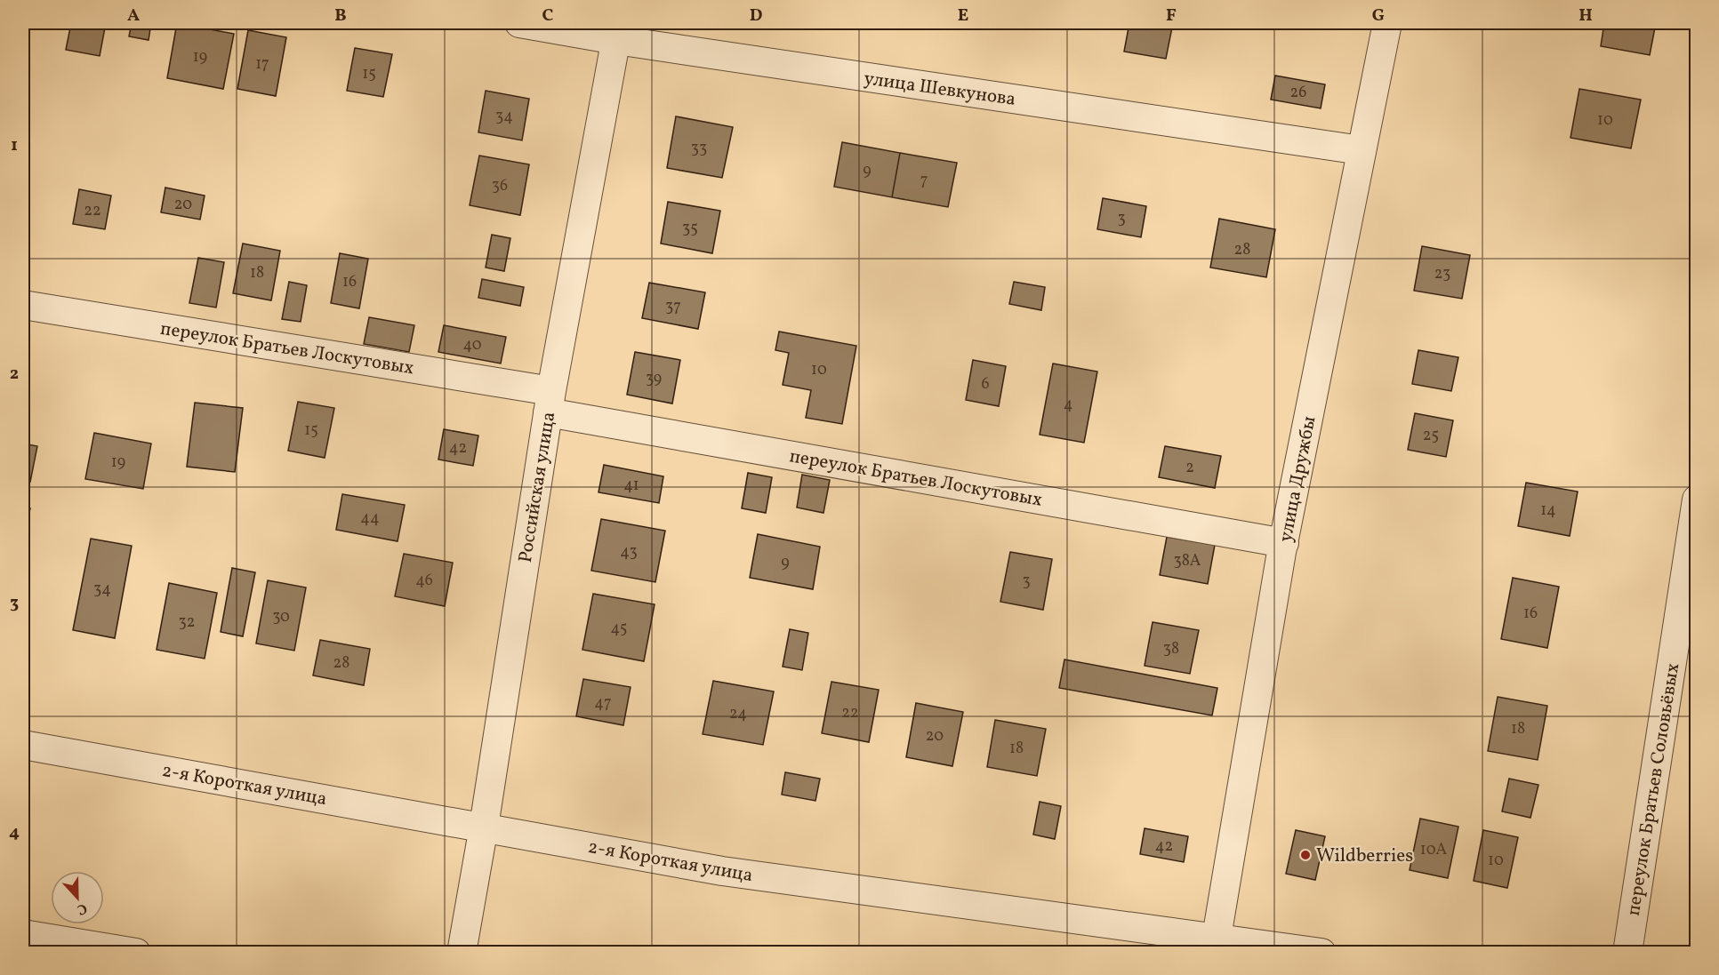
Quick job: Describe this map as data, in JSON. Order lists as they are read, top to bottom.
{
  "streets": {
    "street": [
      "улица Шевкунова",
      "переулок Братьев Лоскутовых",
      "улица Дружбы",
      "Российская улица",
      "2-я Короткая улица",
      "переулок Братьев Соловьёвых"
    ]
  },
  "crossings": [
    ["улица Шевкунова", "улица Дружбы"],
    ["улица Шевкунова", "Российская улица"],
    ["переулок Братьев Лоскутовых", "улица Дружбы"],
    ["переулок Братьев Лоскутовых", "Российская улица"],
    ["улица Дружбы", "2-я Короткая улица"],
    ["Российская улица", "2-я Короткая улица"]
  ],
  "places": ["Wildberries"],
  "house_numbers": [
    "19",
    "17",
    "15",
    "26",
    "34",
    "10",
    "33",
    "9",
    "7",
    "36",
    "20",
    "22",
    "3",
    "35",
    "28",
    "18",
    "23",
    "16",
    "37",
    "40",
    "10",
    "39",
    "6",
    "4",
    "15",
    "25",
    "42",
    "19",
    "2",
    "41",
    "14",
    "44",
    "43",
    "38А",
    "9",
    "46",
    "3",
    "34",
    "16",
    "30",
    "32",
    "45",
    "38",
    "28",
    "47",
    "22",
    "24",
    "18",
    "20",
    "18",
    "42",
    "10А",
    "10"
  ],
  "north": "bottom",
  "grid": {
    "columns": [
      "A",
      "B",
      "C",
      "D",
      "E",
      "F",
      "G",
      "H"
    ],
    "rows": [
      "1",
      "2",
      "3",
      "4"
    ]
  }
}
